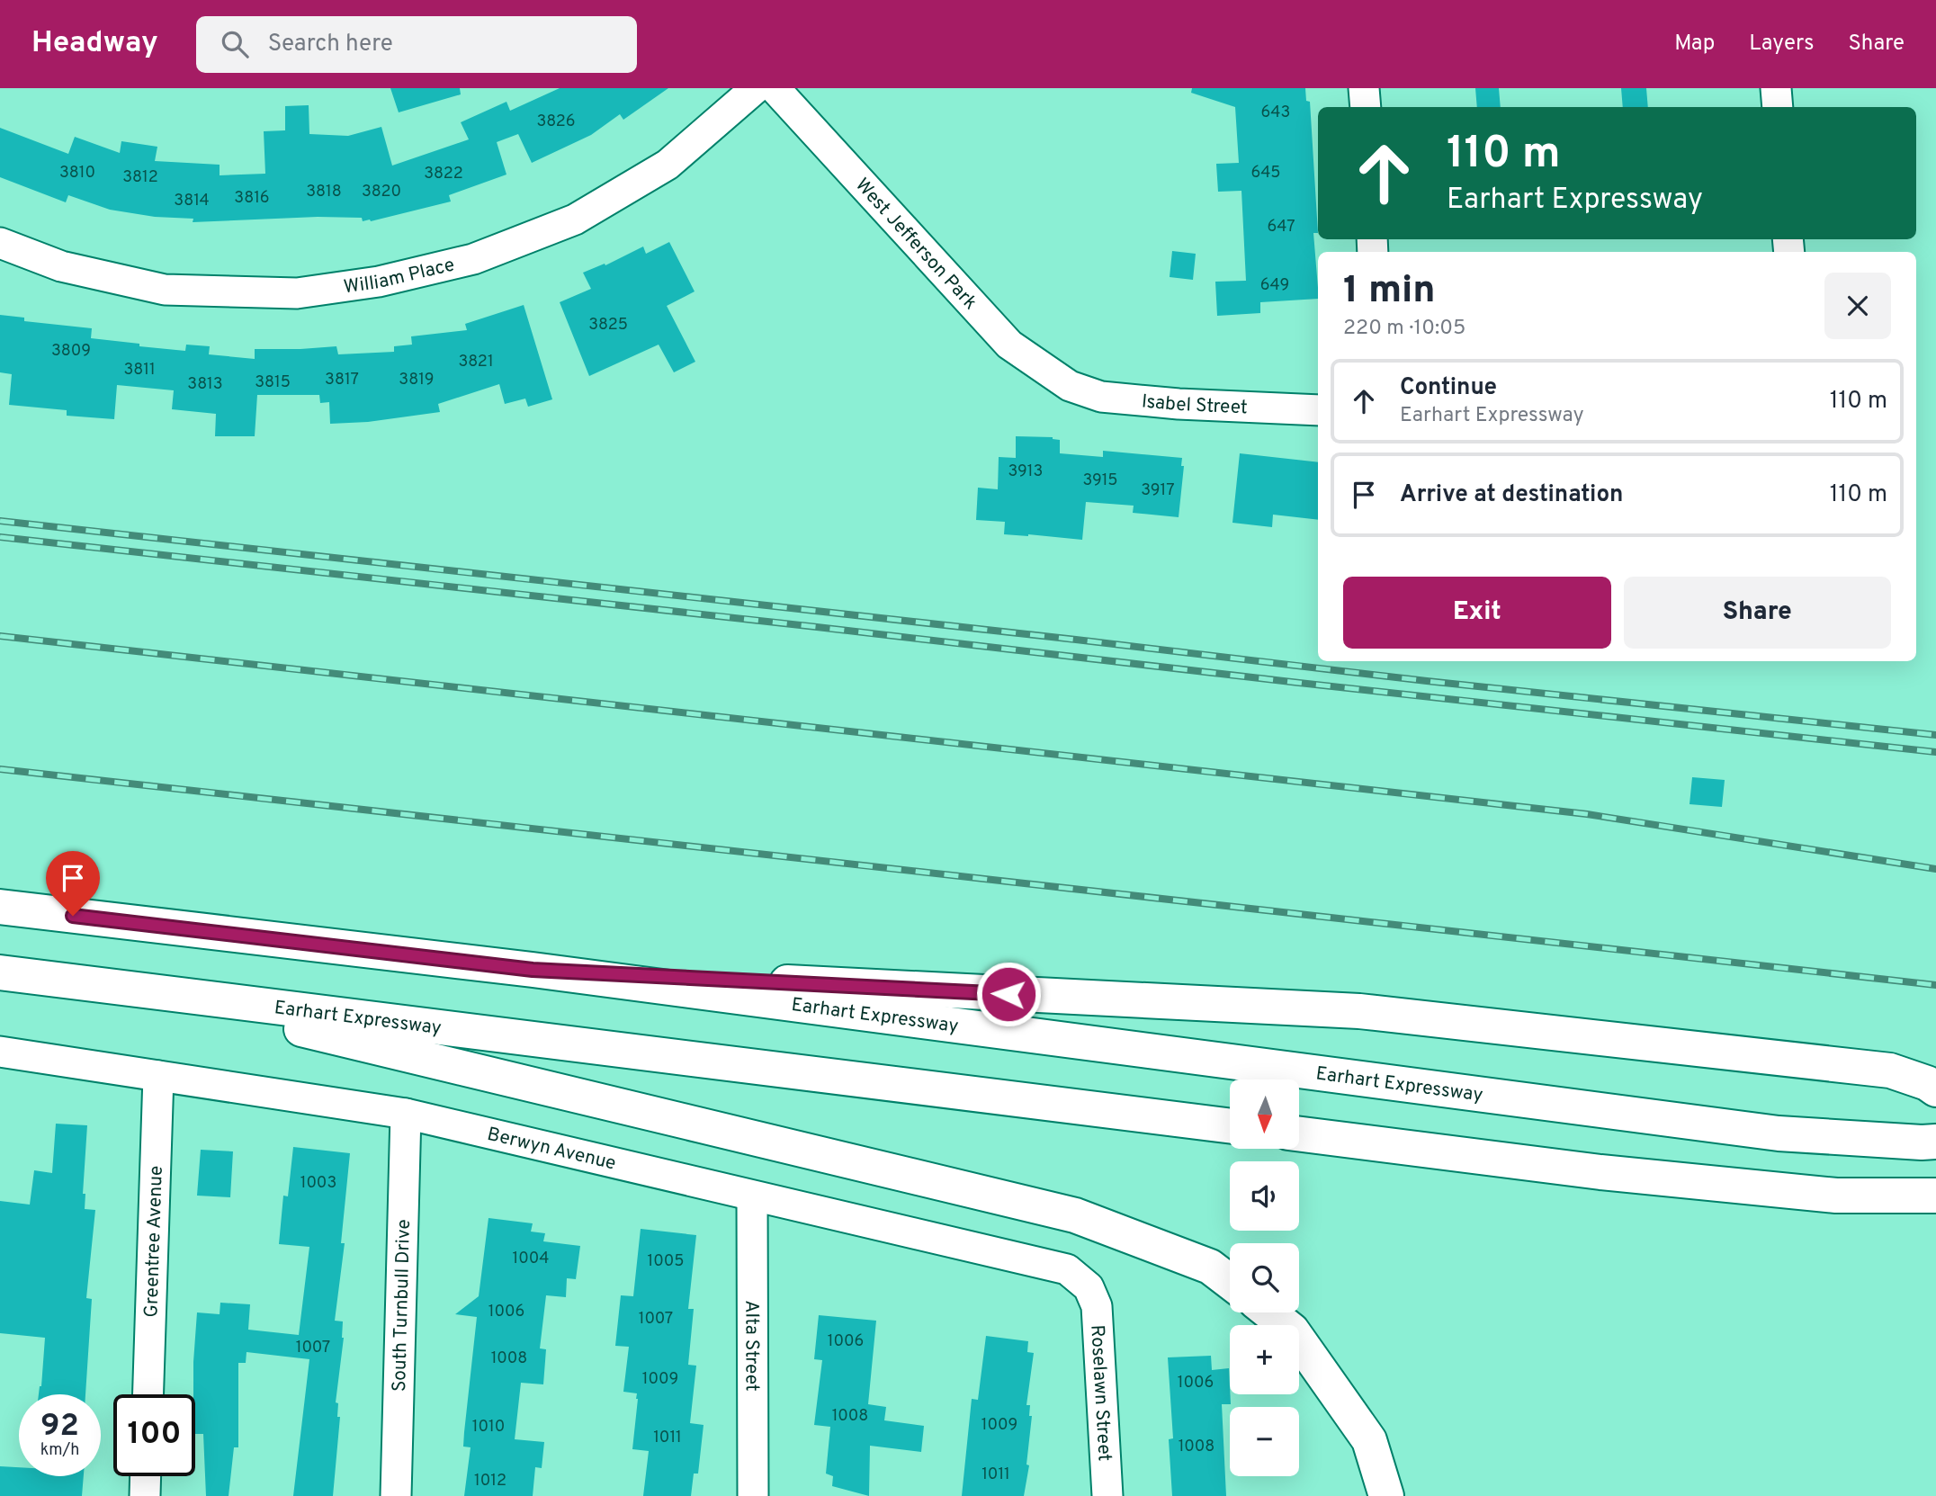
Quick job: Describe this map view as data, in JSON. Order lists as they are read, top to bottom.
{
  "streets": {
    "highway": ["Earhart Expressway"],
    "street": [
      "West Jefferson Park",
      "William Place",
      "Isabel Street",
      "Berwyn Avenue",
      "Greentree Avenue",
      "South Turnbull Drive",
      "Alta Street",
      "Roselawn Street"
    ]
  },
  "crossings": [
    ["West Jefferson Park", "Isabel Street"],
    ["Berwyn Avenue", "Greentree Avenue"],
    ["Berwyn Avenue", "South Turnbull Drive"],
    ["Berwyn Avenue", "Alta Street"],
    ["Berwyn Avenue", "Roselawn Street"]
  ],
  "house_numbers": [
    "643",
    "3826",
    "3810",
    "645",
    "3822",
    "3812",
    "3818",
    "3820",
    "3816",
    "3814",
    "647",
    "649",
    "3825",
    "3809",
    "3821",
    "3811",
    "3817",
    "3819",
    "3815",
    "3813",
    "3913",
    "3915",
    "3917",
    "1003",
    "1004",
    "1005",
    "1006",
    "1007",
    "1006",
    "1007",
    "1008",
    "1009",
    "1006",
    "1008",
    "1009",
    "1010",
    "1011",
    "1008",
    "1011",
    "1012"
  ],
  "north": "bottom",
  "page": {
    "header": "Headway",
    "search": "Search here",
    "nav": ["Map", "Layers", "Share"],
    "turn": ["110 m", "Earhart Expressway"],
    "heading": ["1 min", "220 m · 10:05"],
    "list": [
      {
        "name": "Continue",
        "note": "Earhart Expressway",
        "value": "110 m"
      },
      {
        "name": "Arrive at destination",
        "value": "110 m"
      }
    ],
    "buttons": ["Exit", "Share"],
    "map_buttons": ["+", "−"],
    "speed": "92 km/h",
    "limit": "100"
  }
}
